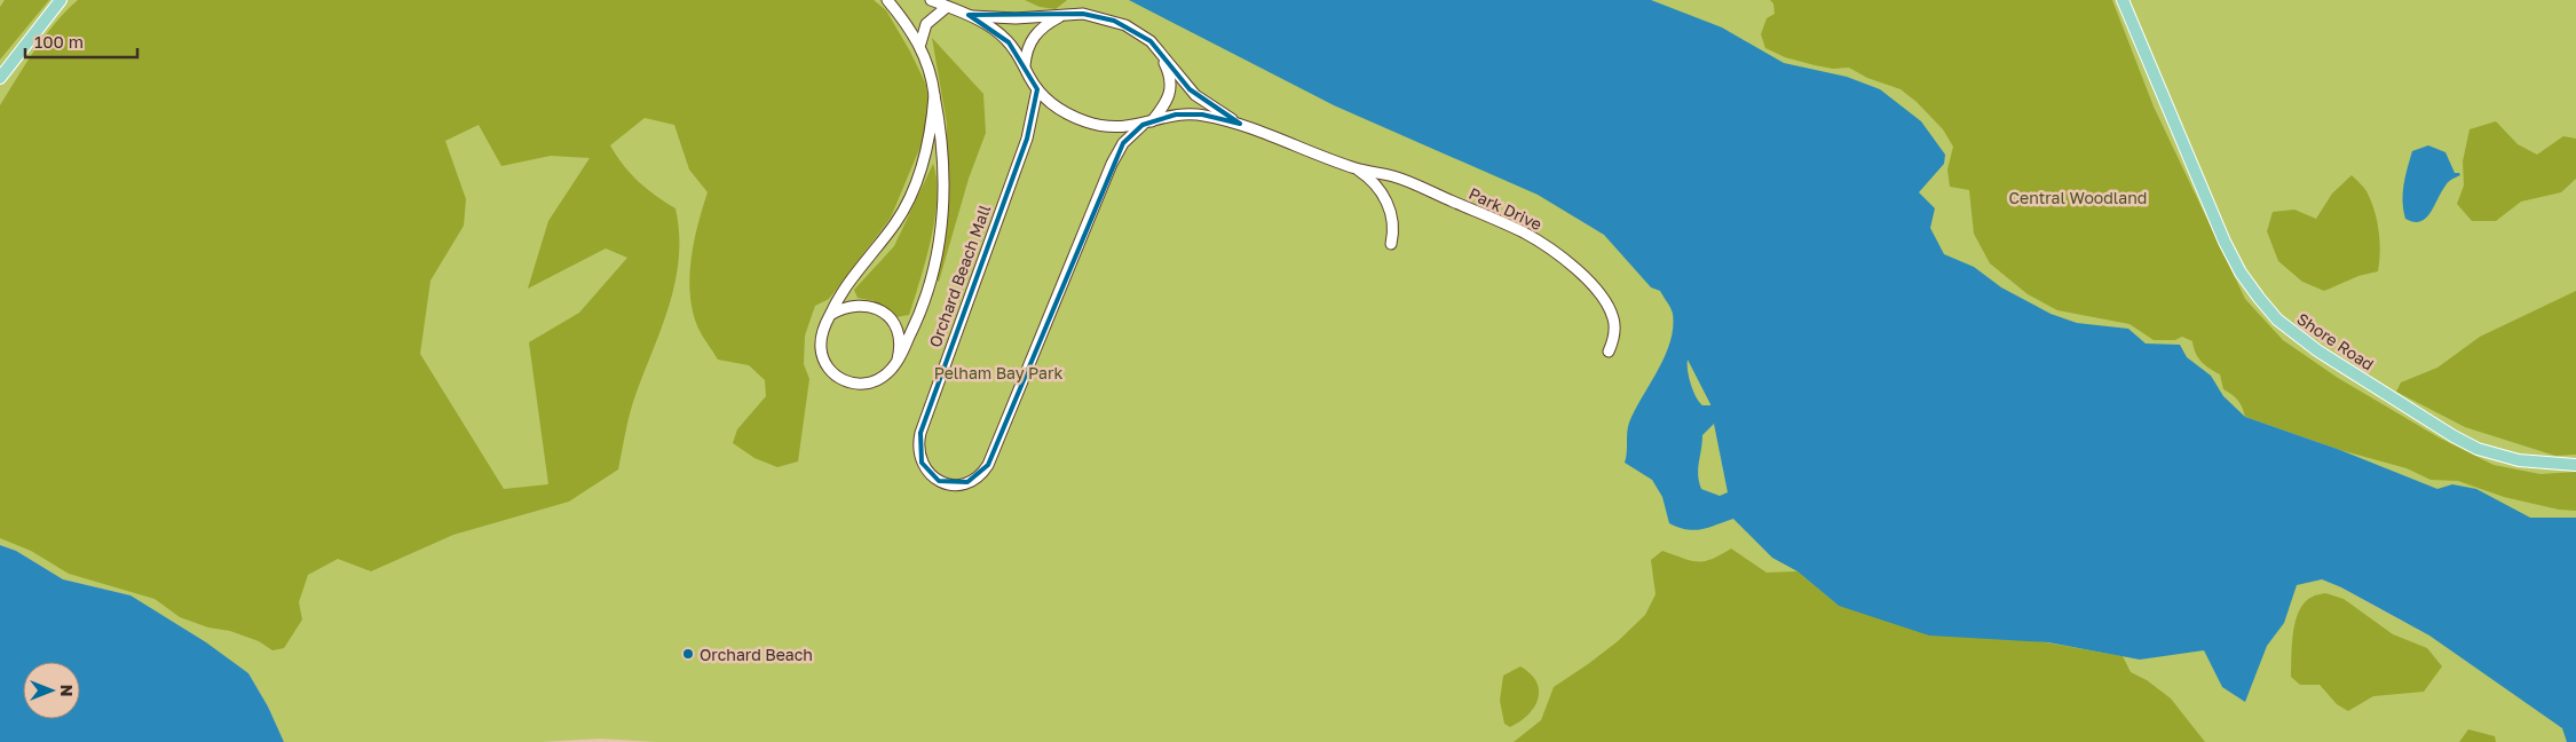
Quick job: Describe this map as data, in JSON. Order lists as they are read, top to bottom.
{
  "streets": {
    "main road": ["Shore Road"],
    "street": ["Park Drive", "Orchard Beach Mall"]
  },
  "crossings": [
    ["Park Drive", "Orchard Beach Mall"]
  ],
  "parks": ["Central Woodland", "Pelham Bay Park"],
  "places": ["Orchard Beach"],
  "scale_bar": "100 m",
  "north": "right"
}
